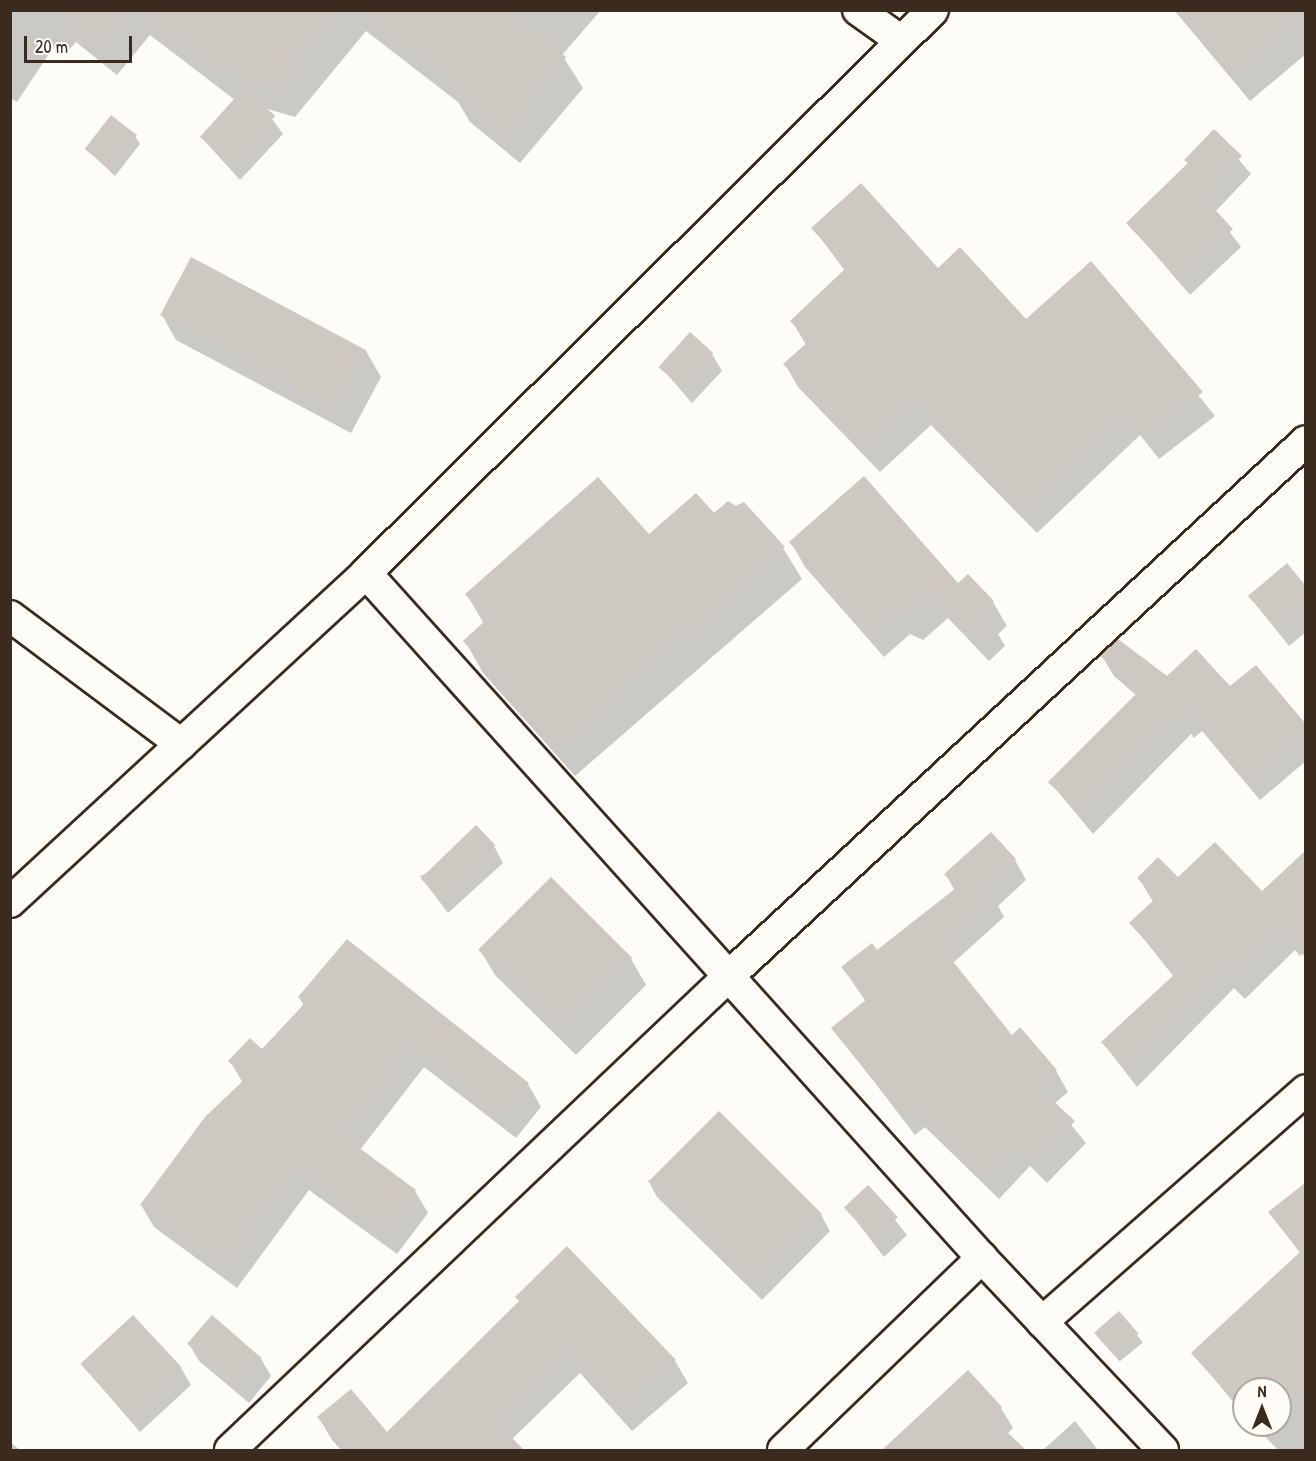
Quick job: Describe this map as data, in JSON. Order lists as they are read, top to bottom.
{
  "scale_bar": "20 m",
  "north": "top"
}
